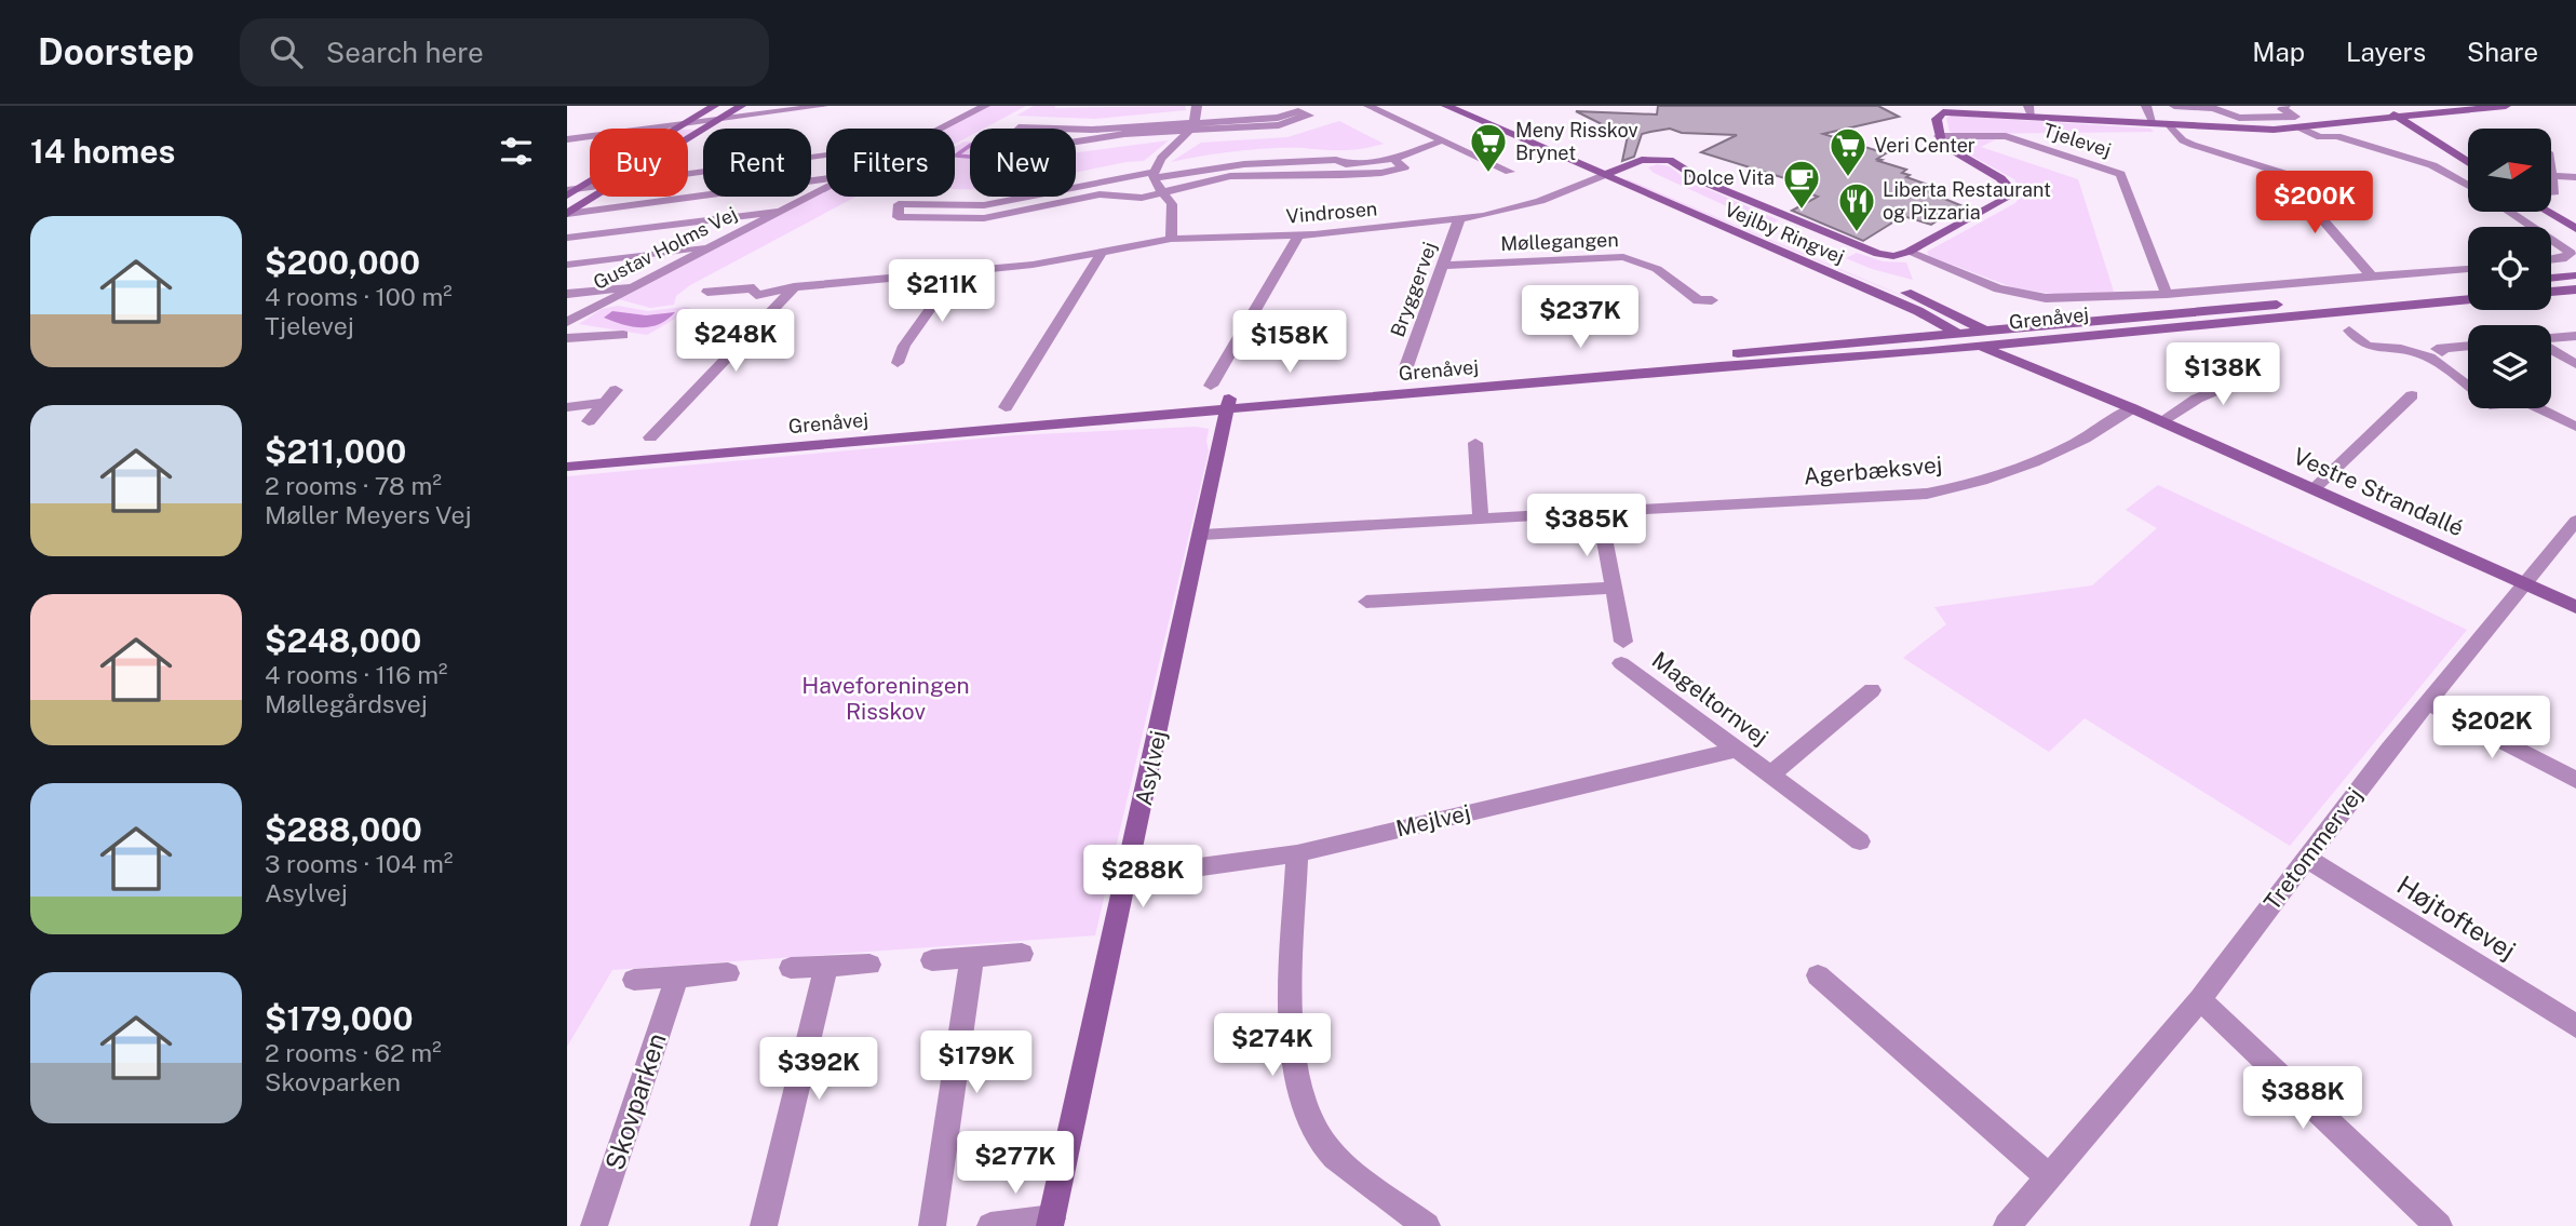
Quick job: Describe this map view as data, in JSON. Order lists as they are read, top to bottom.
{
  "streets": {
    "street": [
      "Tjelevej",
      "Vindrosen",
      "Vejlby Ringvej",
      "Møllegangen",
      "Gustav Holms Vej",
      "Bryggervej",
      "Grenåvej",
      "Agerbæksvej",
      "Vestre Strandallé",
      "Mageltornvej",
      "Asylvej",
      "Mejlvej",
      "Tretommervej",
      "Højtoftevej",
      "Skovparken"
    ]
  },
  "crossings": [
    ["Vindrosen", "Vejlby Ringvej"],
    ["Vindrosen", "Bryggervej"],
    ["Vejlby Ringvej", "Grenåvej"],
    ["Vejlby Ringvej", "Vestre Strandallé"],
    ["Møllegangen", "Bryggervej"],
    ["Grenåvej", "Vestre Strandallé"],
    ["Grenåvej", "Asylvej"],
    ["Agerbæksvej", "Vestre Strandallé"],
    ["Agerbæksvej", "Asylvej"],
    ["Vestre Strandallé", "Tretommervej"],
    ["Mageltornvej", "Mejlvej"],
    ["Asylvej", "Mejlvej"],
    ["Tretommervej", "Højtoftevej"]
  ],
  "parks": ["Haveforeningen Risskov"],
  "places": {
    "supermarket": ["Meny Risskov Brynet", "Veri Center"],
    "cafe": ["Dolce Vita"],
    "restaurant": ["Liberta Restaurant og Pizzaria"]
  },
  "north": "right",
  "page": {
    "header": "Doorstep",
    "search": "Search here",
    "nav": ["Map", "Layers", "Share"],
    "heading": "14 homes",
    "chip": [
      "Buy",
      "Rent",
      "Filters",
      "New"
    ],
    "price": [
      "$200K",
      "$211K",
      "$237K",
      "$248K",
      "$158K",
      "$138K",
      "$385K",
      "$202K",
      "$288K",
      "$274K",
      "$179K",
      "$392K",
      "$388K",
      "$277K"
    ],
    "list": [
      {
        "name": "$200,000",
        "note": "4 rooms · 100 m² · Tjelevej"
      },
      {
        "name": "$211,000",
        "note": "2 rooms · 78 m² · Møller Meyers Vej"
      },
      {
        "name": "$248,000",
        "note": "4 rooms · 116 m² · Møllegårdsvej"
      },
      {
        "name": "$288,000",
        "note": "3 rooms · 104 m² · Asylvej"
      },
      {
        "name": "$179,000",
        "note": "2 rooms · 62 m² · Skovparken"
      }
    ]
  }
}
